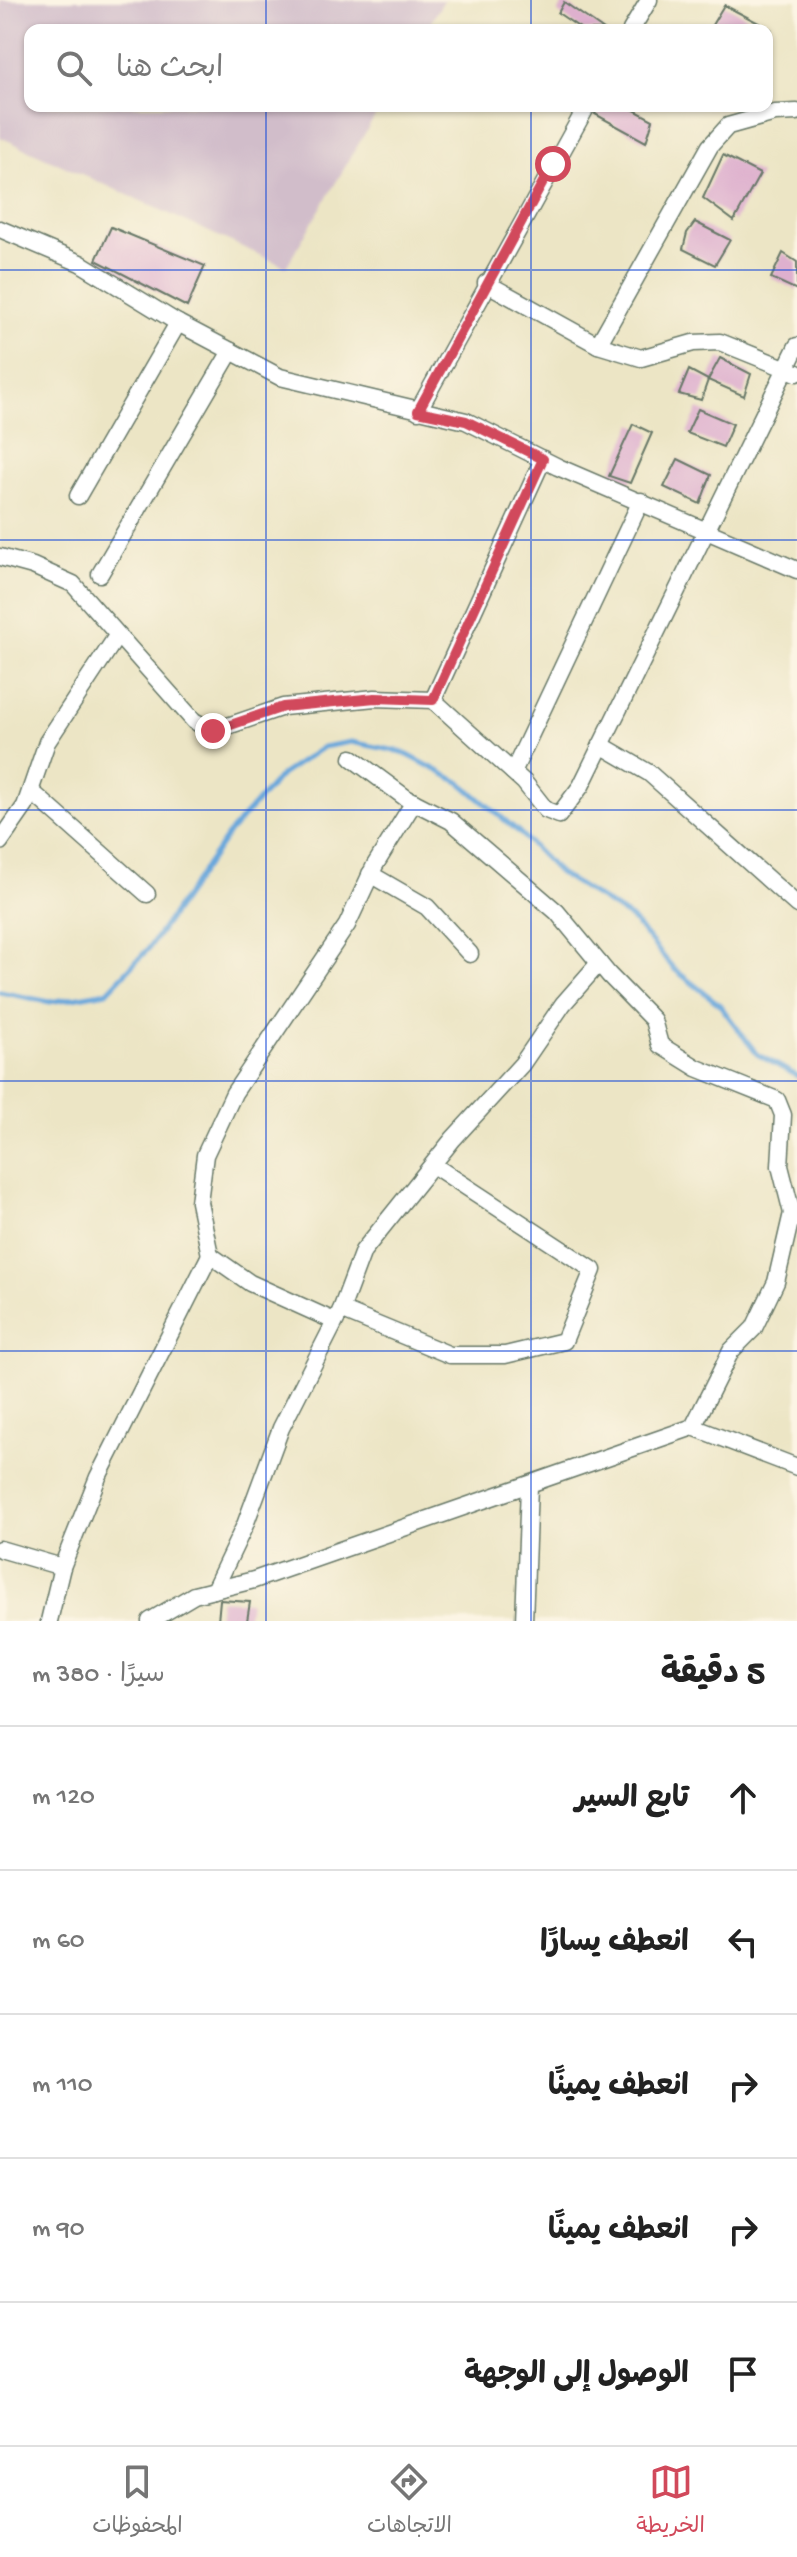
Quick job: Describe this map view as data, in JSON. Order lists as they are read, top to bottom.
{
  "page": {
    "search": "ابحث هنا",
    "heading": ["5 دقيقة", "سيرًا · 380 m"],
    "list": [
      ["تابع السير", "120 m"],
      ["انعطف يسارًا", "60 m"],
      ["انعطف يمينًا", "110 m"],
      ["انعطف يمينًا", "90 m"],
      "الوصول إلى الوجهة"
    ],
    "nav": ["الخريطة", "الاتجاهات", "المحفوظات"]
  }
}
